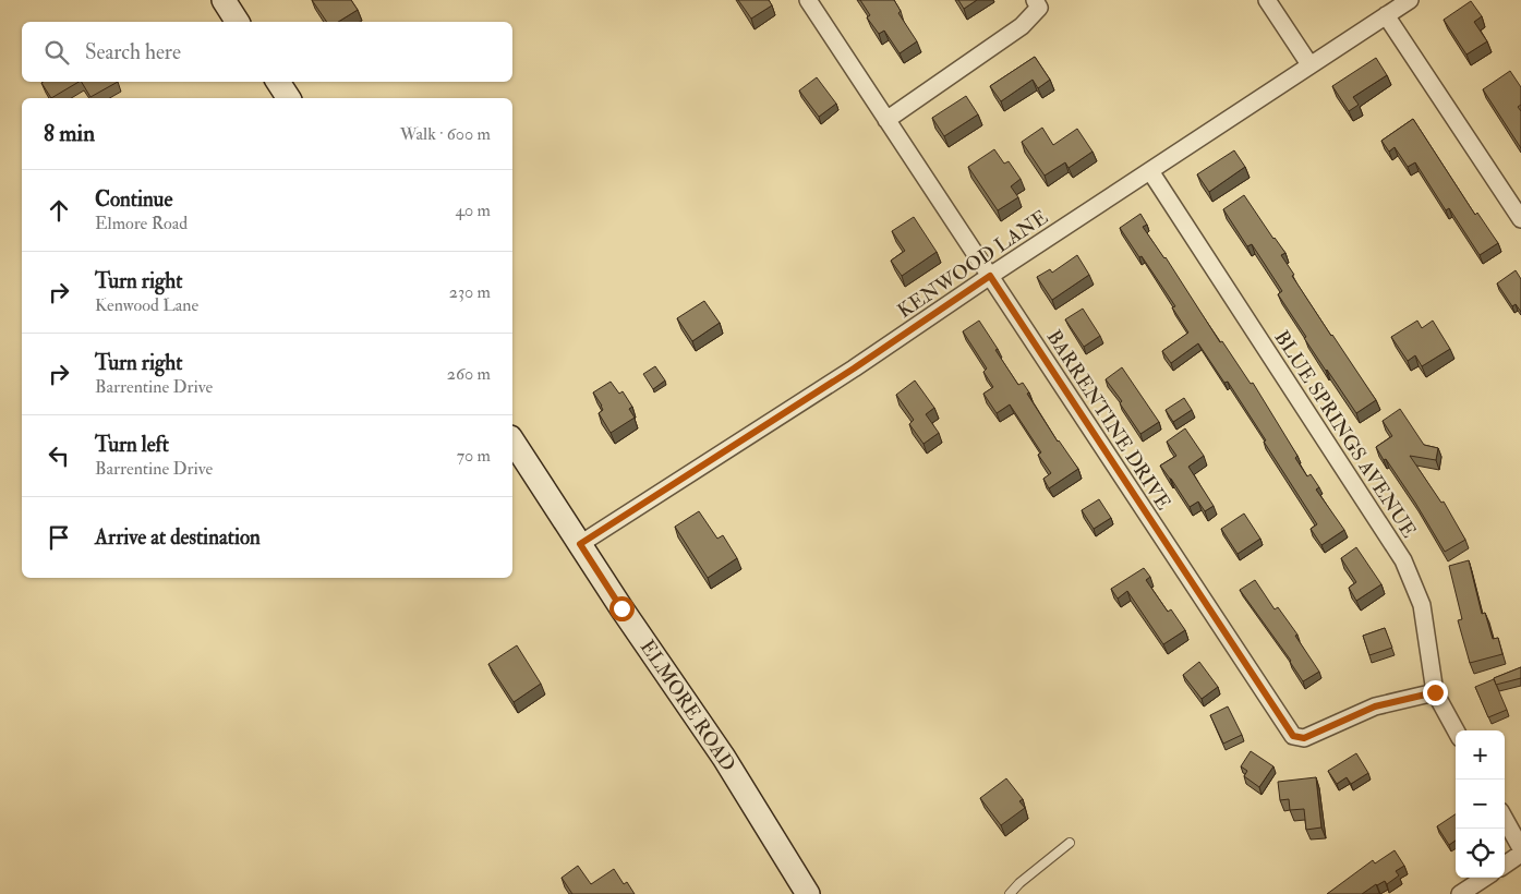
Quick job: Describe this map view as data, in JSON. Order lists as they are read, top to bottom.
{
  "streets": {
    "street": [
      "KENWOOD LANE",
      "BARRENTINE DRIVE",
      "BLUE SPRINGS AVENUE",
      "ELMORE ROAD"
    ]
  },
  "crossings": [
    ["KENWOOD LANE", "BARRENTINE DRIVE"],
    ["KENWOOD LANE", "BLUE SPRINGS AVENUE"],
    ["KENWOOD LANE", "ELMORE ROAD"],
    ["BARRENTINE DRIVE", "BLUE SPRINGS AVENUE"]
  ],
  "page": {
    "search": "Search here",
    "heading": ["8 min", "Walk · 600 m"],
    "list": [
      ["Continue", "Elmore Road", "40 m"],
      ["Turn right", "Kenwood Lane", "230 m"],
      ["Turn right", "Barrentine Drive", "260 m"],
      ["Turn left", "Barrentine Drive", "70 m"],
      "Arrive at destination"
    ],
    "map_buttons": ["+", "−"]
  }
}
